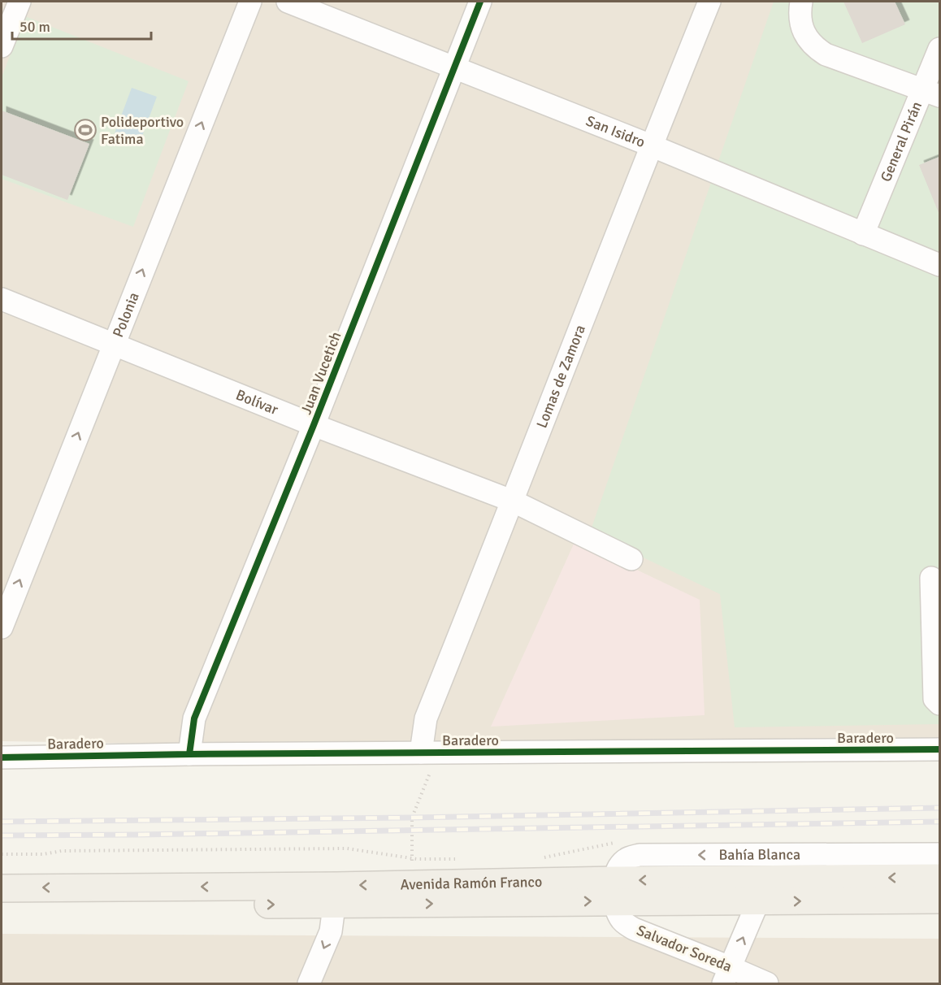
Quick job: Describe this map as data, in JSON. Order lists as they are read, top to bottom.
{
  "streets": {
    "main road": ["Avenida Ramón Franco"],
    "street": [
      "San Isidro",
      "General Pirán",
      "Polonia",
      "Juan Vucetich",
      "Lomas de Zamora",
      "Bolívar",
      "Baradero",
      "Bahía Blanca",
      "Salvador Soreda"
    ]
  },
  "crossings": [
    ["San Isidro", "General Pirán"],
    ["San Isidro", "Juan Vucetich"],
    ["San Isidro", "Lomas de Zamora"],
    ["Polonia", "Bolívar"],
    ["Juan Vucetich", "Bolívar"],
    ["Juan Vucetich", "Baradero"],
    ["Lomas de Zamora", "Bolívar"],
    ["Lomas de Zamora", "Baradero"],
    ["Bahía Blanca", "Avenida Ramón Franco"],
    ["Bahía Blanca", "Salvador Soreda"],
    ["Avenida Ramón Franco", "Salvador Soreda"]
  ],
  "one_way": ["Polonia", "Bahía Blanca"],
  "places": {
    "sports": ["Polideportivo Fatima"]
  },
  "scale_bar": "50 m"
}
